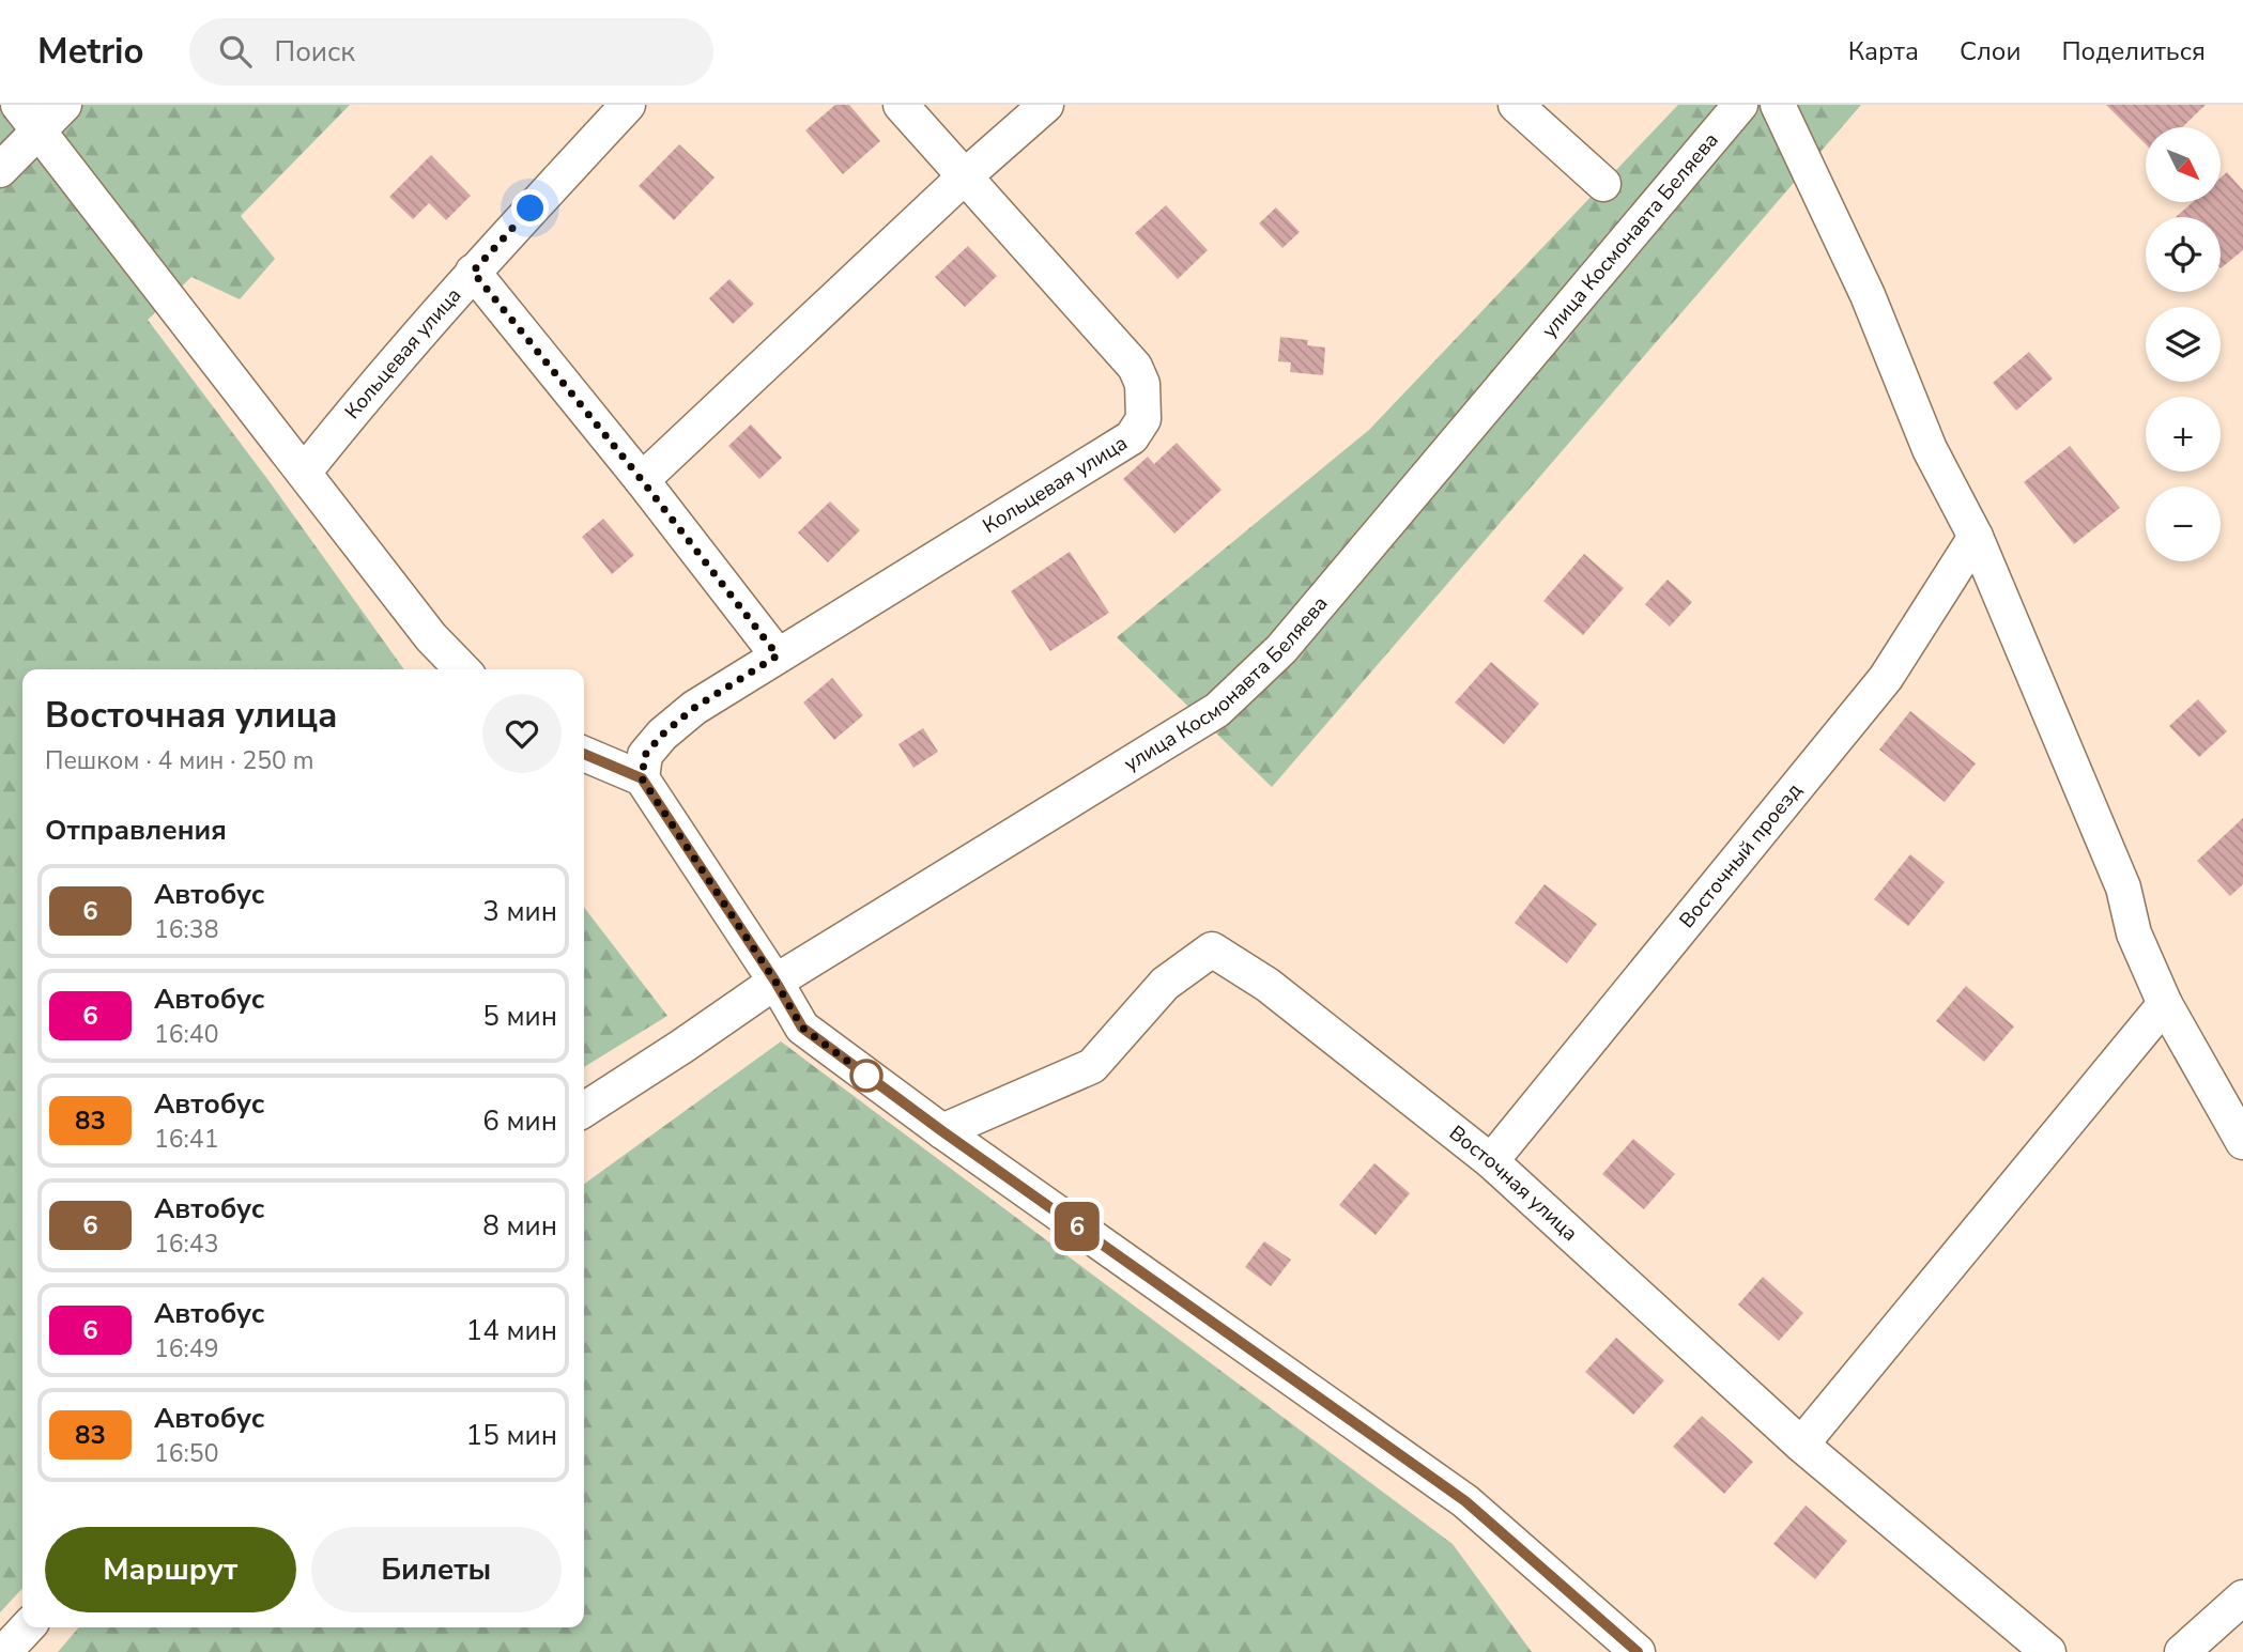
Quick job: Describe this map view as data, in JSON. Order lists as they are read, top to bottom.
{
  "streets": {
    "street": [
      "улица Космонавта Беляева",
      "Кольцевая улица",
      "Восточный проезд",
      "Восточная улица"
    ]
  },
  "crossings": [
    ["Восточный проезд", "Восточная улица"]
  ],
  "lines": ["bus line 6"],
  "north": "bottom right",
  "page": {
    "header": "Metrio",
    "search": "Поиск",
    "nav": ["Карта", "Слои", "Поделиться"],
    "on_map": "6",
    "map_buttons": ["+", "−"],
    "heading": [
      ["Восточная улица", "Пешком · 4 мин · 250 m"],
      "Отправления"
    ],
    "list": [
      {
        "mark": "6",
        "name": "Автобус",
        "note": "16:38",
        "value": "3 мин"
      },
      {
        "mark": "6",
        "name": "Автобус",
        "note": "16:40",
        "value": "5 мин"
      },
      {
        "mark": "83",
        "name": "Автобус",
        "note": "16:41",
        "value": "6 мин"
      },
      {
        "mark": "6",
        "name": "Автобус",
        "note": "16:43",
        "value": "8 мин"
      },
      {
        "mark": "6",
        "name": "Автобус",
        "note": "16:49",
        "value": "14 мин"
      },
      {
        "mark": "83",
        "name": "Автобус",
        "note": "16:50",
        "value": "15 мин"
      }
    ],
    "buttons": ["Маршрут", "Билеты"]
  }
}
